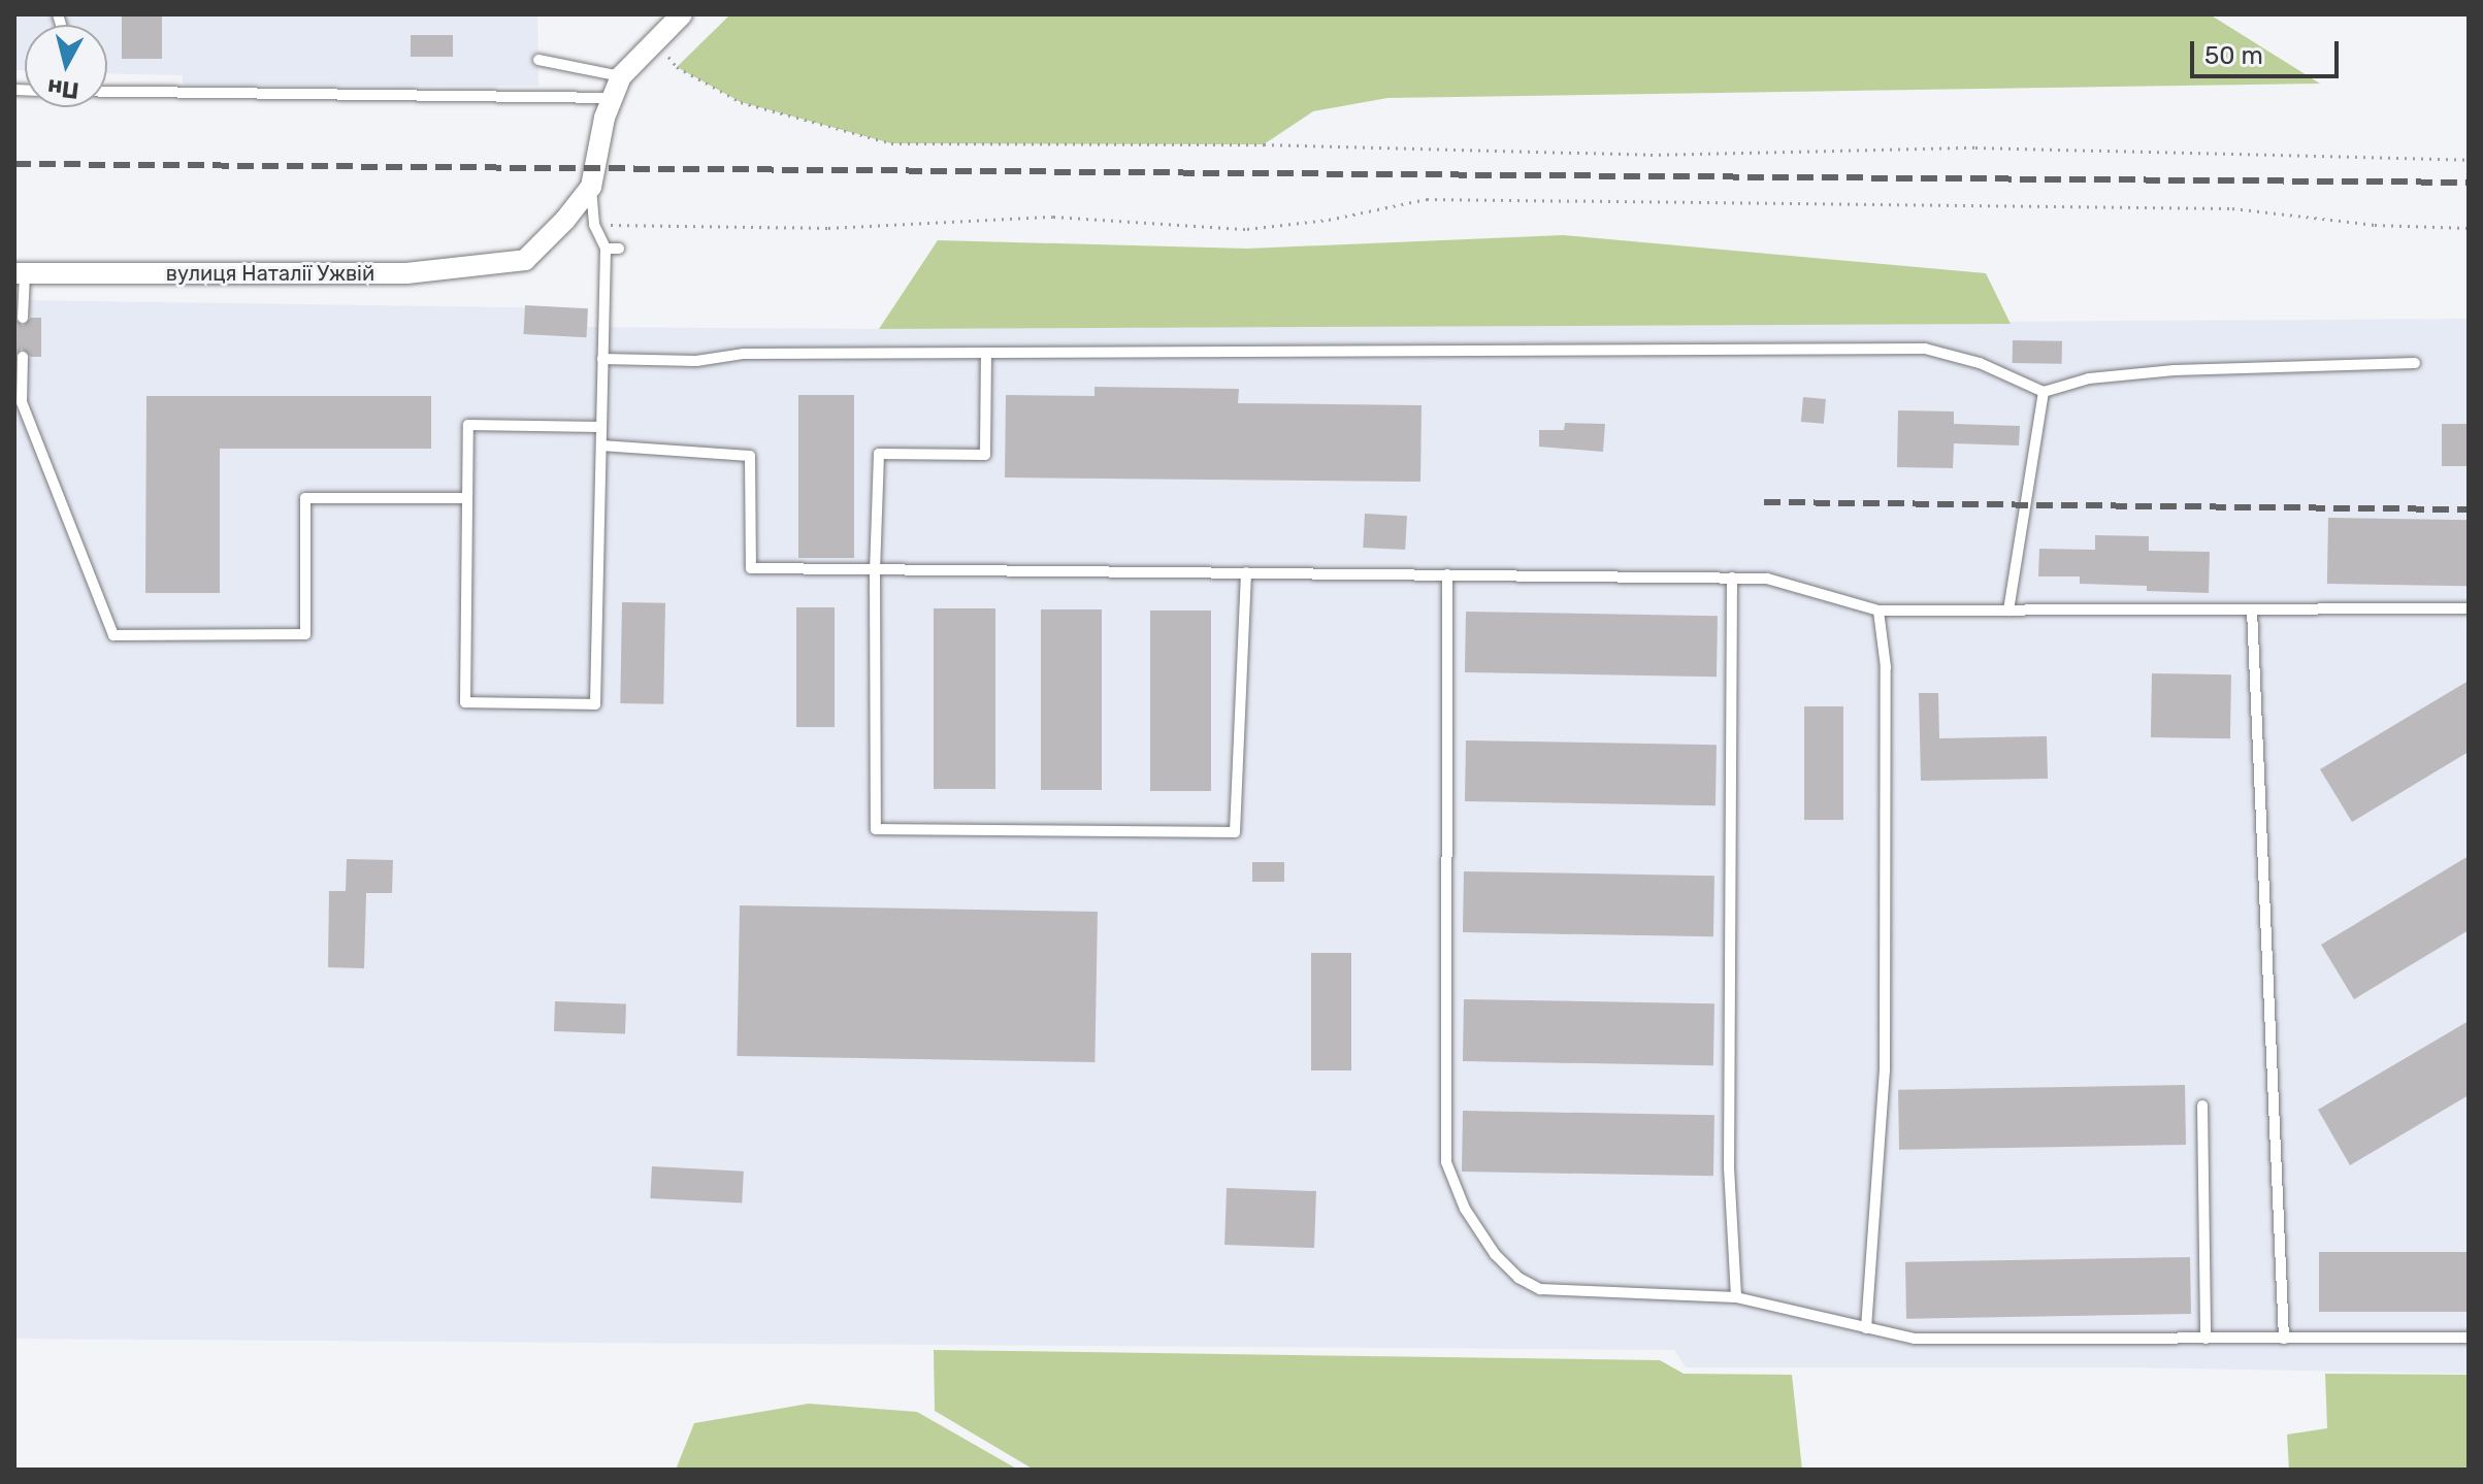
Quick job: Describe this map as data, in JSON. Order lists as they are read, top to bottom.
{
  "streets": {
    "street": ["вулиця Наталії Ужвій"]
  },
  "scale_bar": "50 m",
  "north": "bottom"
}
